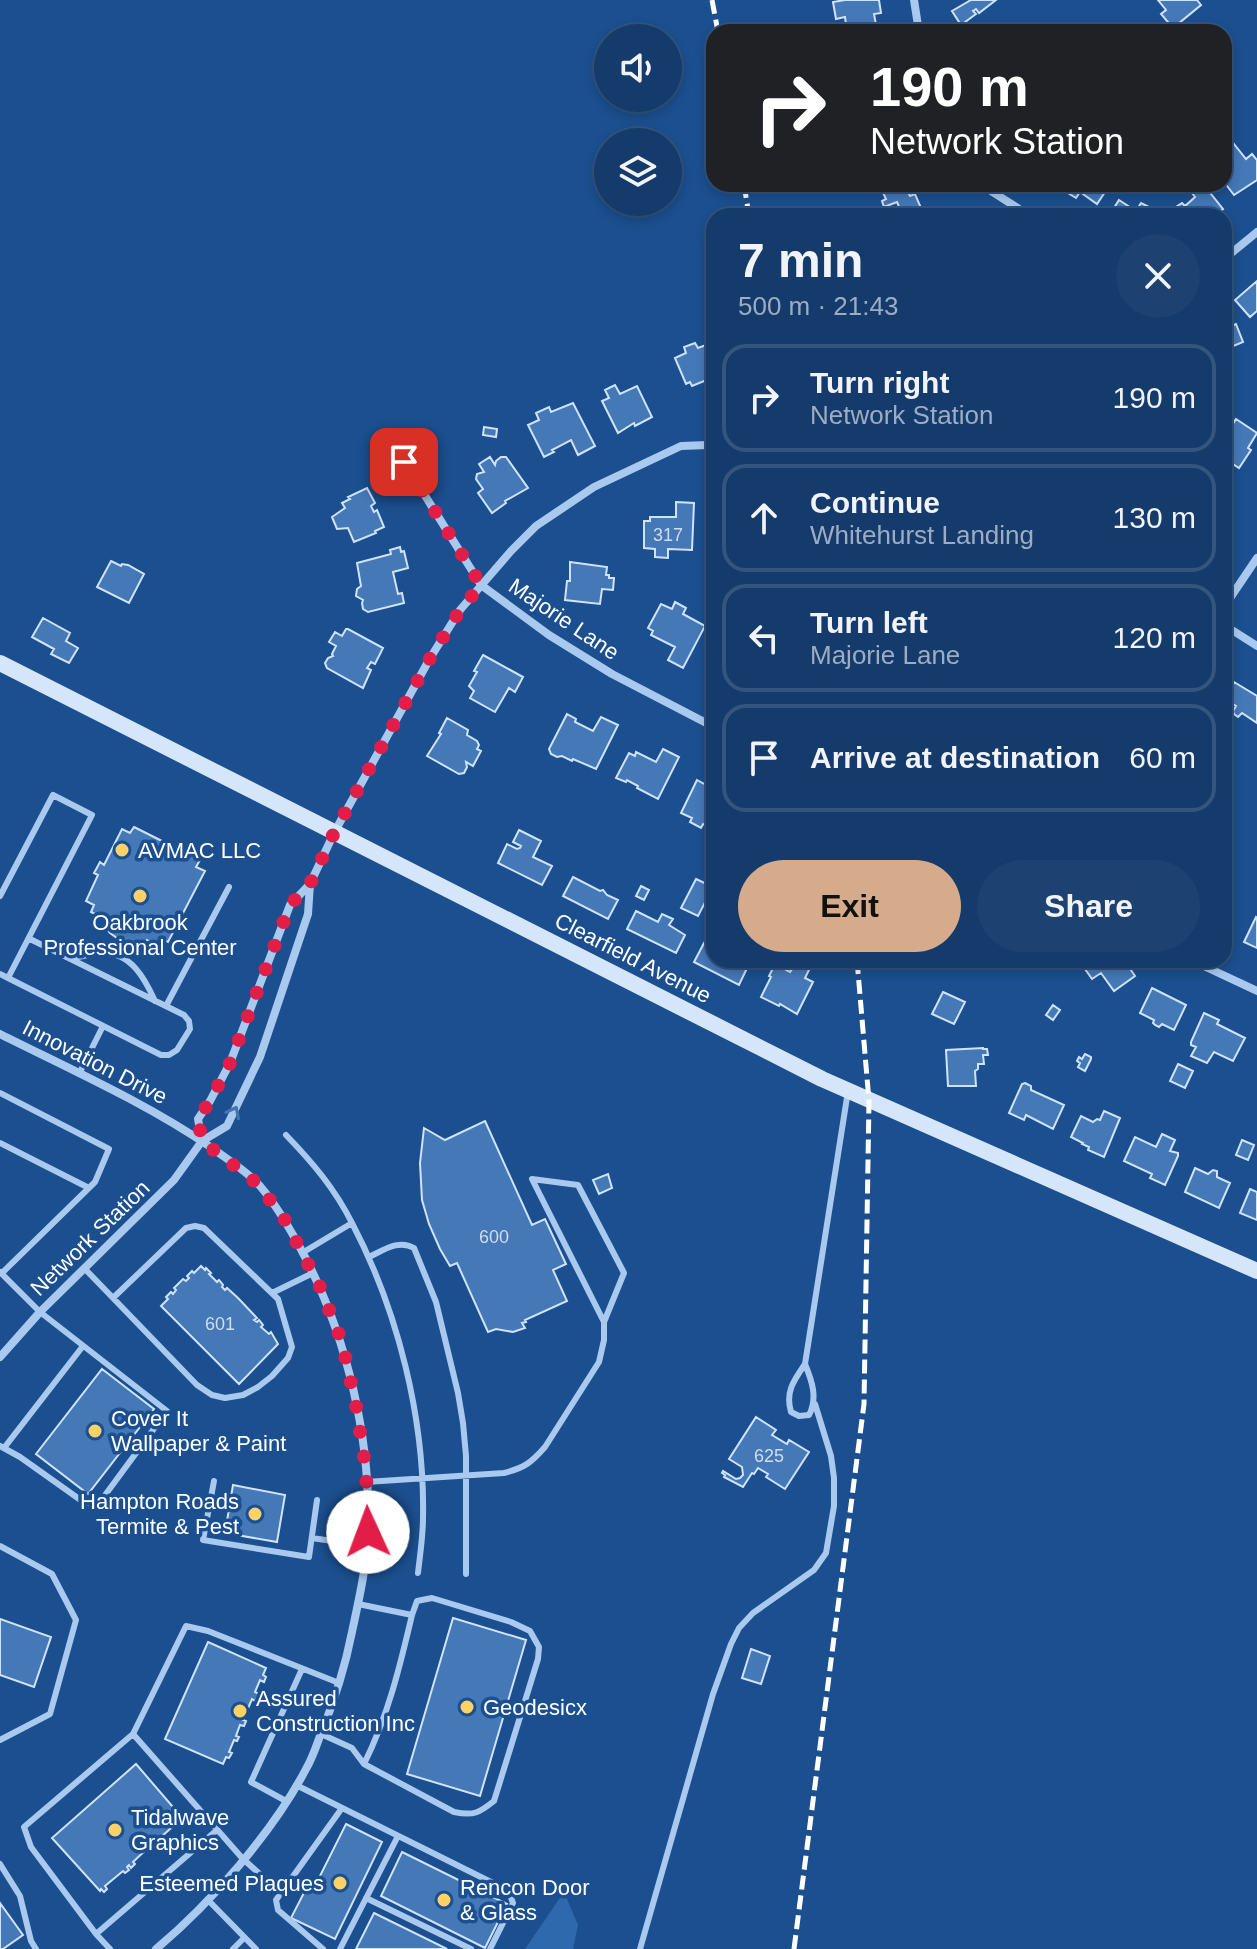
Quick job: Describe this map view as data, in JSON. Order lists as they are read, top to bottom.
{
  "streets": {
    "street": [
      "Majorie Lane",
      "Clearfield Avenue",
      "Innovation Drive",
      "Network Station"
    ]
  },
  "crossings": [
    ["Majorie Lane", "Network Station"],
    ["Clearfield Avenue", "Network Station"],
    ["Innovation Drive", "Network Station"]
  ],
  "places": [
    "AVMAC LLC",
    "Oakbrook Professional Center",
    "Cover It Wallpaper & Paint",
    "Hampton Roads Termite & Pest",
    "Geodesicx",
    "Assured Construction Inc",
    "Tidalwave Graphics",
    "Esteemed Plaques",
    "Rencon Door & Glass"
  ],
  "house_numbers": [
    "317",
    "600",
    "601",
    "625"
  ],
  "page": {
    "turn": ["190 m", "Network Station"],
    "heading": ["7 min", "500 m · 21:43"],
    "list": [
      {
        "name": "Turn right",
        "note": "Network Station",
        "value": "190 m"
      },
      {
        "name": "Continue",
        "note": "Whitehurst Landing",
        "value": "130 m"
      },
      {
        "name": "Turn left",
        "note": "Majorie Lane",
        "value": "120 m"
      },
      {
        "name": "Arrive at destination",
        "value": "60 m"
      }
    ],
    "buttons": ["Exit", "Share"]
  }
}
